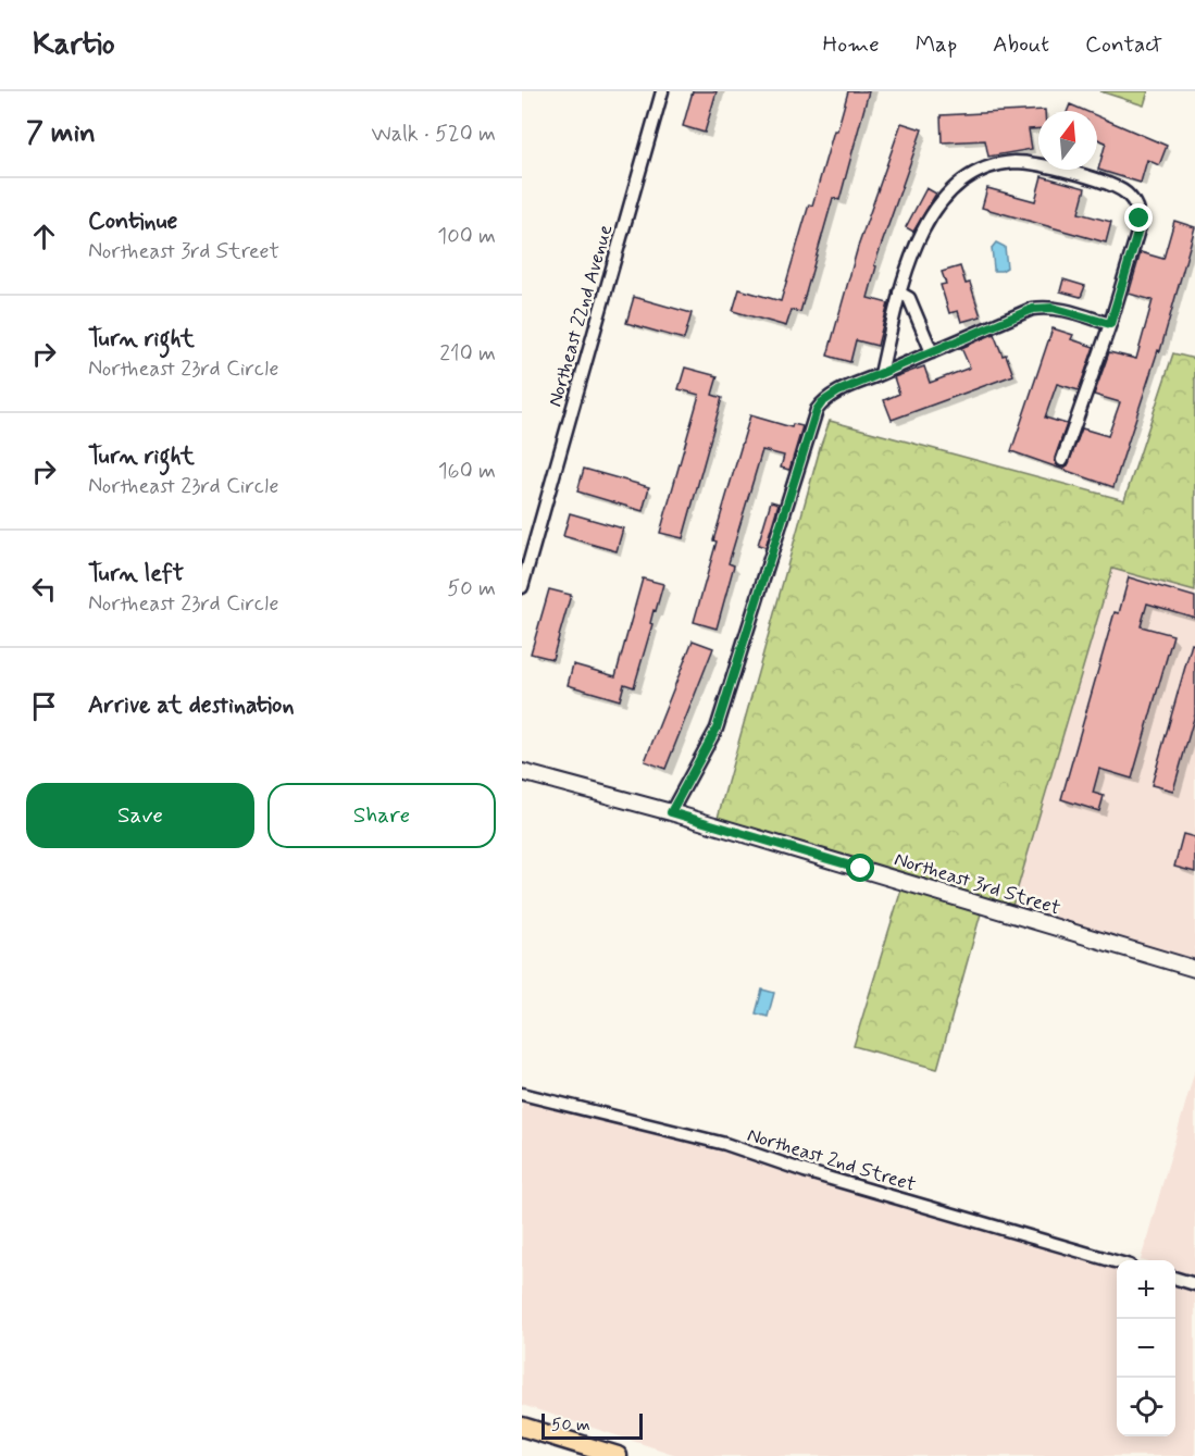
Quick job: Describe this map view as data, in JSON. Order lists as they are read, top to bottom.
{
  "streets": {
    "street": ["Northeast 22nd Avenue", "Northeast 3rd Street", "Northeast 2nd Street"]
  },
  "scale_bar": "50 m",
  "north": "top",
  "page": {
    "header": "Kartio",
    "nav": [
      "Home",
      "Map",
      "About",
      "Contact"
    ],
    "heading": ["7 min", "Walk · 520 m"],
    "list": [
      ["Continue", "Northeast 3rd Street", "100 m"],
      ["Turn right", "Northeast 23rd Circle", "210 m"],
      ["Turn right", "Northeast 23rd Circle", "160 m"],
      ["Turn left", "Northeast 23rd Circle", "50 m"],
      "Arrive at destination"
    ],
    "buttons": ["Save", "Share"],
    "map_buttons": ["+", "−"],
    "scale": "50 m"
  }
}
